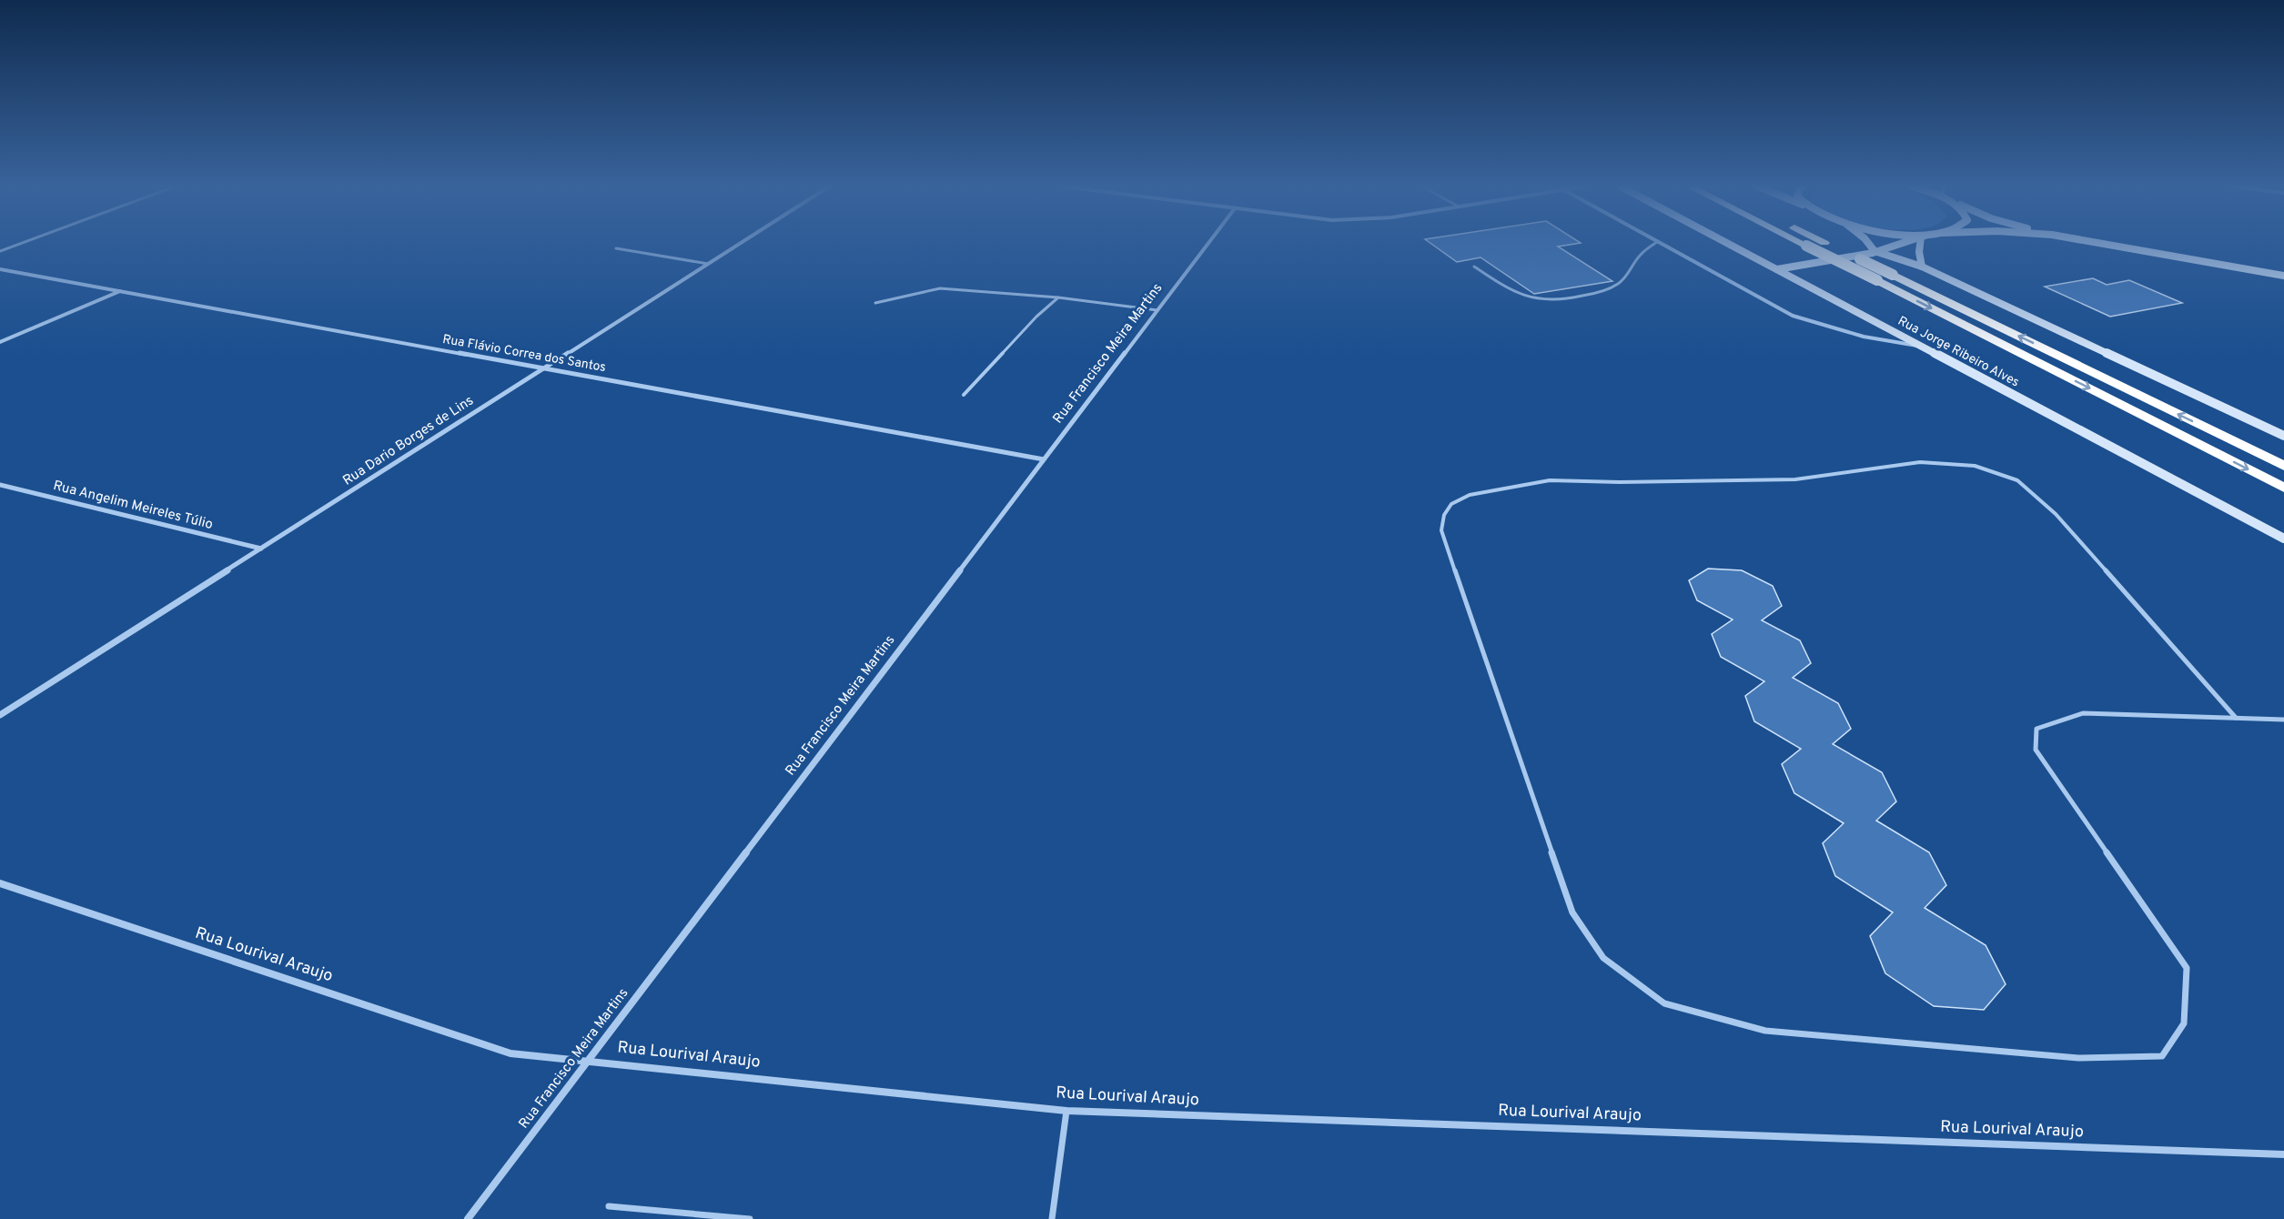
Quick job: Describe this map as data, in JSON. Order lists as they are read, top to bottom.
{
  "streets": {
    "main road": ["Rua Jorge Ribeiro Alves"],
    "street": [
      "Rua Flávio Correa dos Santos",
      "Rua Francisco Meira Martins",
      "Rua Dario Borges de Lins",
      "Rua Angelim Meireles Túlio",
      "Rua Lourival Araujo"
    ]
  },
  "crossings": [
    ["Rua Flávio Correa dos Santos", "Rua Francisco Meira Martins"],
    ["Rua Flávio Correa dos Santos", "Rua Dario Borges de Lins"],
    ["Rua Francisco Meira Martins", "Rua Lourival Araujo"],
    ["Rua Dario Borges de Lins", "Rua Angelim Meireles Túlio"]
  ]
}
